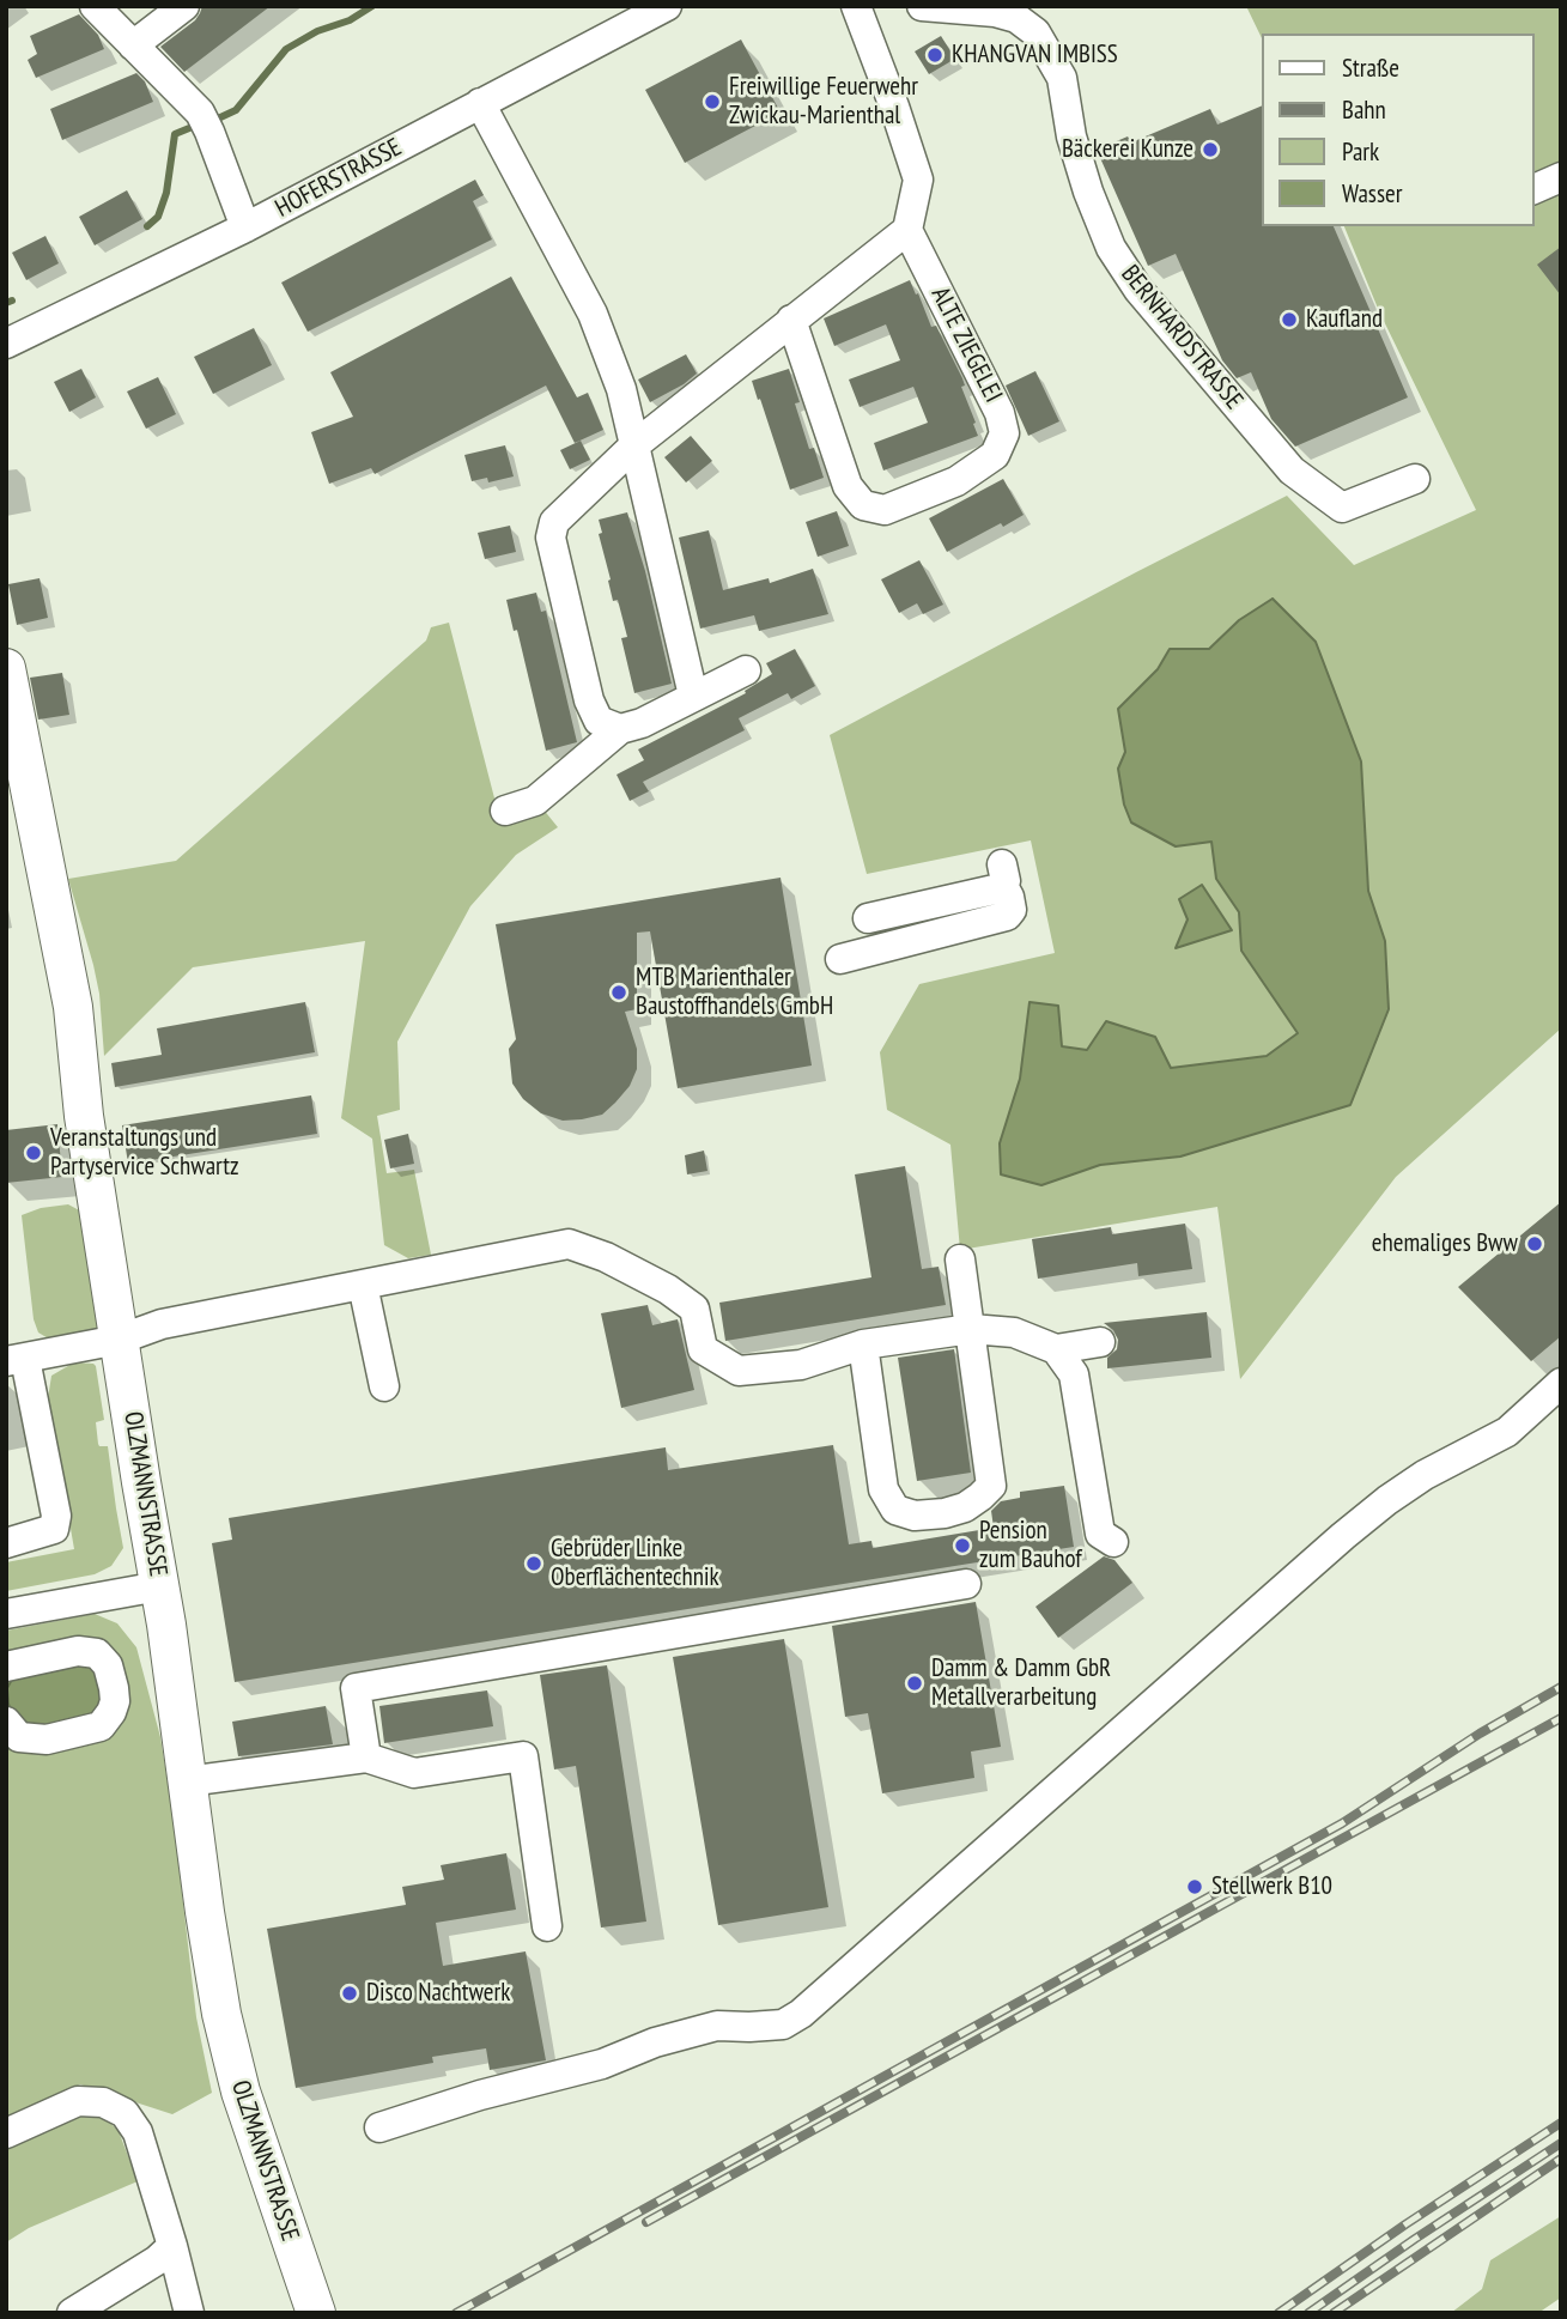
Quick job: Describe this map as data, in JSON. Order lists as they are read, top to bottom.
{
  "streets": {
    "main road": ["OLZMANNSTRASSE"],
    "street": ["HOFERSTRASSE", "BERNHARDSTRASSE", "ALTE ZIEGELEI"]
  },
  "places": [
    "KHANGVAN IMBISS",
    "Freiwillige Feuerwehr Zwickau-Marienthal",
    "Bäckerei Kunze",
    "Kaufland",
    "MTB Marienthaler Baustoffhandels GmbH",
    "Veranstaltungs und Partyservice Schwartz",
    "ehemaliges Bww",
    "Pension zum Bauhof",
    "Gebrüder Linke Oberflächentechnik",
    "Damm & Damm GbR Metallverarbeitung",
    "Stellwerk B10",
    "Disco Nachtwerk"
  ],
  "legend": [
    "Straße",
    "Bahn",
    "Park",
    "Wasser"
  ]
}
